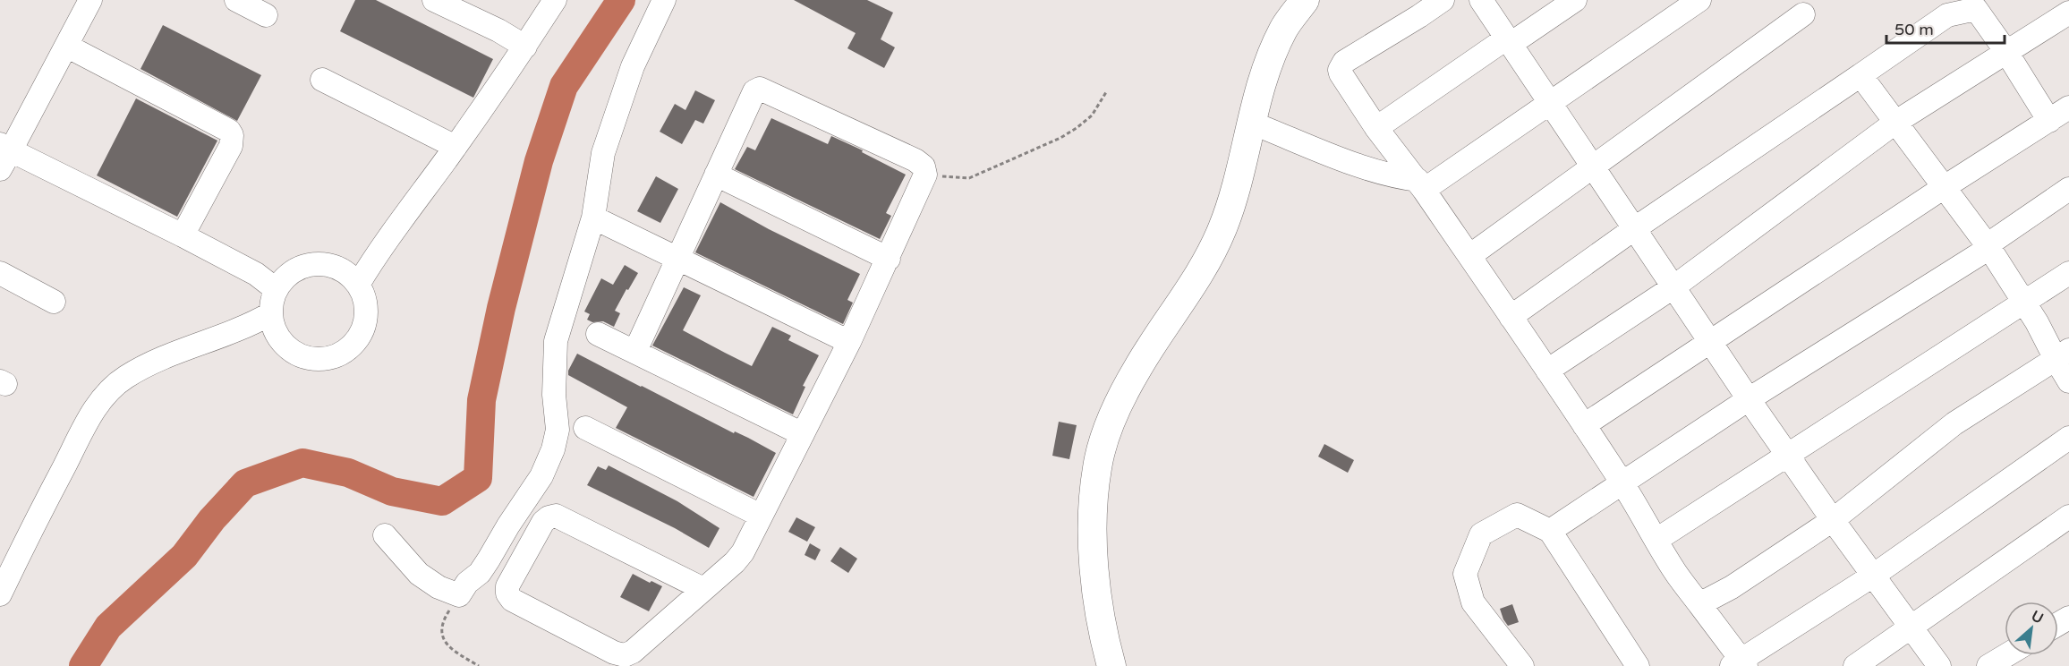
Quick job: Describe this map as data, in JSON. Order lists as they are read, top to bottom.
{
  "scale_bar": "50 m",
  "north": "top right"
}
